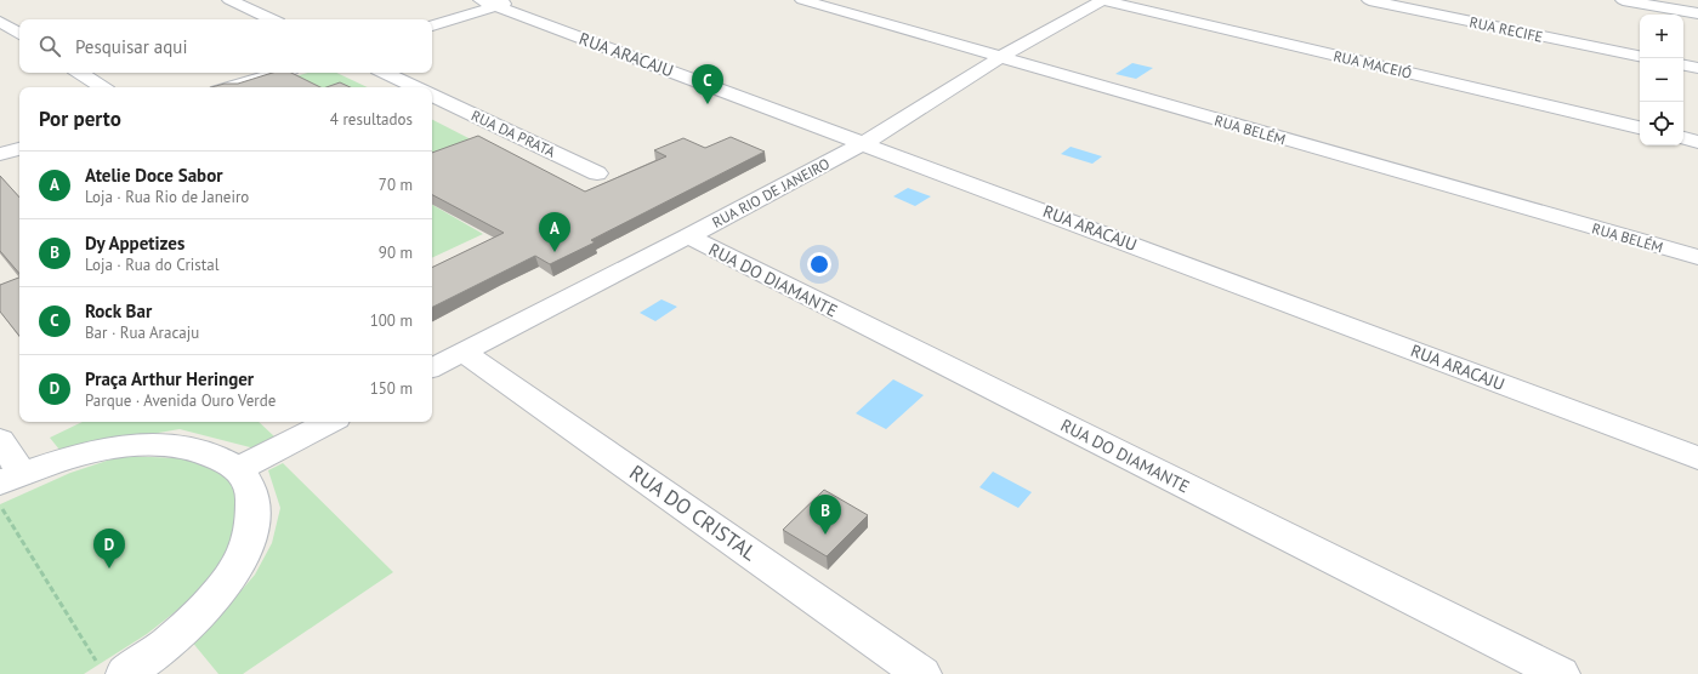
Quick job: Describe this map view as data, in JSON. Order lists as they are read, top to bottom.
{
  "streets": {
    "street": [
      "RUA RECIFE",
      "RUA ARACAJU",
      "RUA MACEIÓ",
      "RUA BELÉM",
      "RUA DA PRATA",
      "RUA RIO DE JANEIRO",
      "RUA DO DIAMANTE",
      "RUA DO CRISTAL"
    ]
  },
  "crossings": [
    ["RUA ARACAJU", "RUA RIO DE JANEIRO"],
    ["RUA MACEIÓ", "RUA RIO DE JANEIRO"],
    ["RUA BELÉM", "RUA RIO DE JANEIRO"],
    ["RUA RIO DE JANEIRO", "RUA DO DIAMANTE"],
    ["RUA RIO DE JANEIRO", "RUA DO CRISTAL"]
  ],
  "page": {
    "map_buttons": ["+", "−"],
    "search": "Pesquisar aqui",
    "pins": [
      "C",
      "A",
      "B",
      "D"
    ],
    "heading": ["Por perto", "4 resultados"],
    "list": [
      {
        "mark": "A",
        "name": "Atelie Doce Sabor",
        "note": "Loja · Rua Rio de Janeiro",
        "value": "70 m"
      },
      {
        "mark": "B",
        "name": "Dy Appetizes",
        "note": "Loja · Rua do Cristal",
        "value": "90 m"
      },
      {
        "mark": "C",
        "name": "Rock Bar",
        "note": "Bar · Rua Aracaju",
        "value": "100 m"
      },
      {
        "mark": "D",
        "name": "Praça Arthur Heringer",
        "note": "Parque · Avenida Ouro Verde",
        "value": "150 m"
      }
    ]
  }
}
